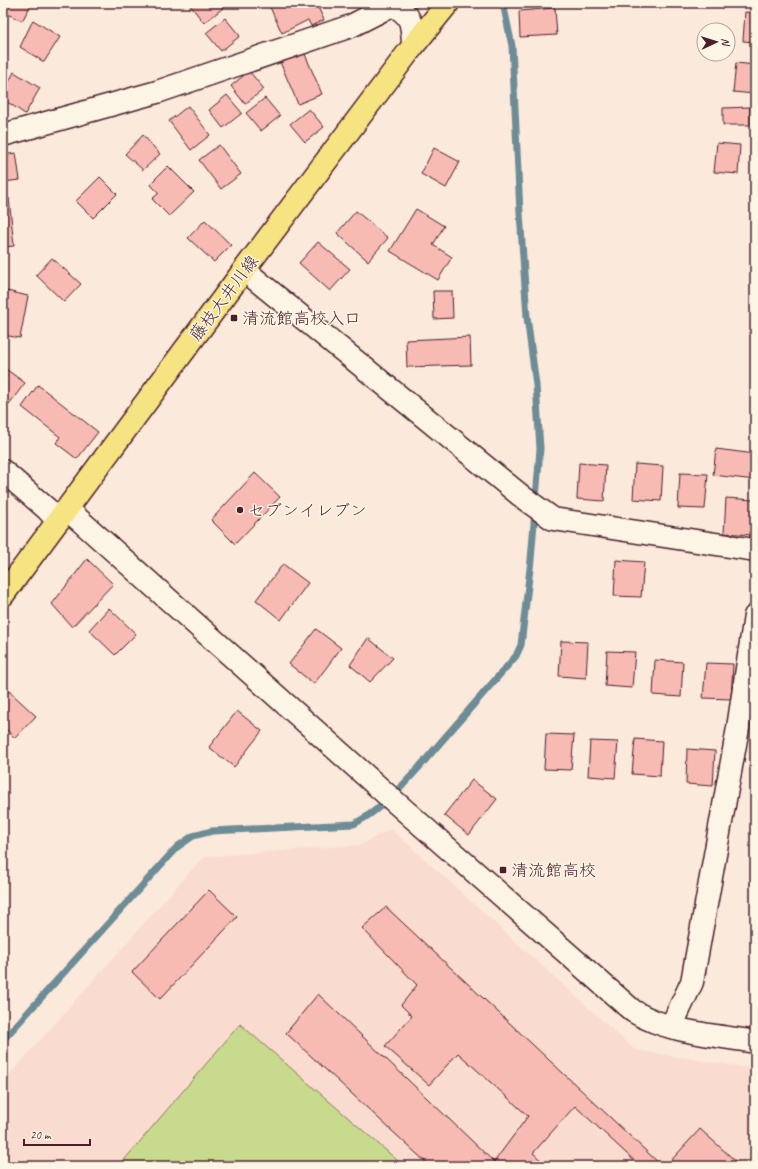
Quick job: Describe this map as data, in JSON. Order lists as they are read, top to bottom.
{
  "streets": {
    "main road": ["藤枝大井川線"]
  },
  "places": {
    "transit": ["清流館高校入口", "清流館高校"],
    "other": ["セブンイレブン"]
  },
  "scale_bar": "20 m",
  "north": "right"
}
